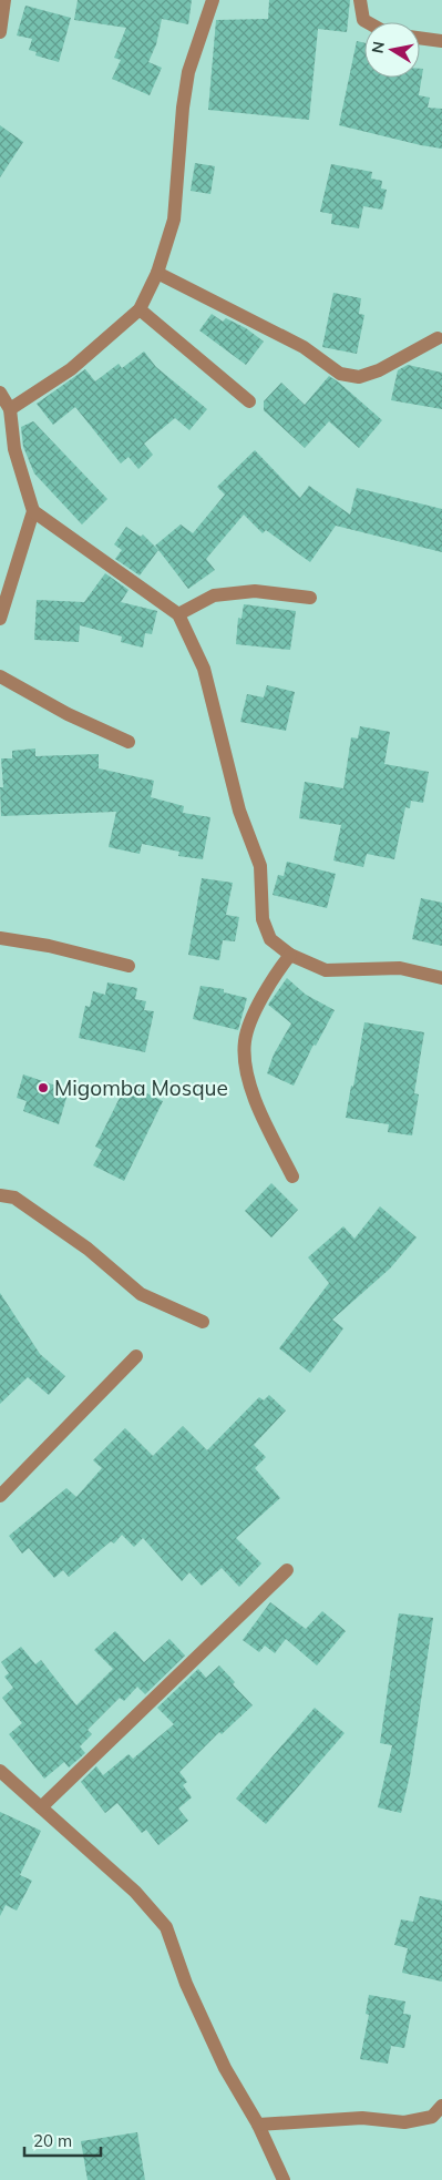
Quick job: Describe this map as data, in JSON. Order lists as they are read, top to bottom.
{
  "places": ["Migomba Mosque"],
  "scale_bar": "20 m",
  "north": "left"
}
